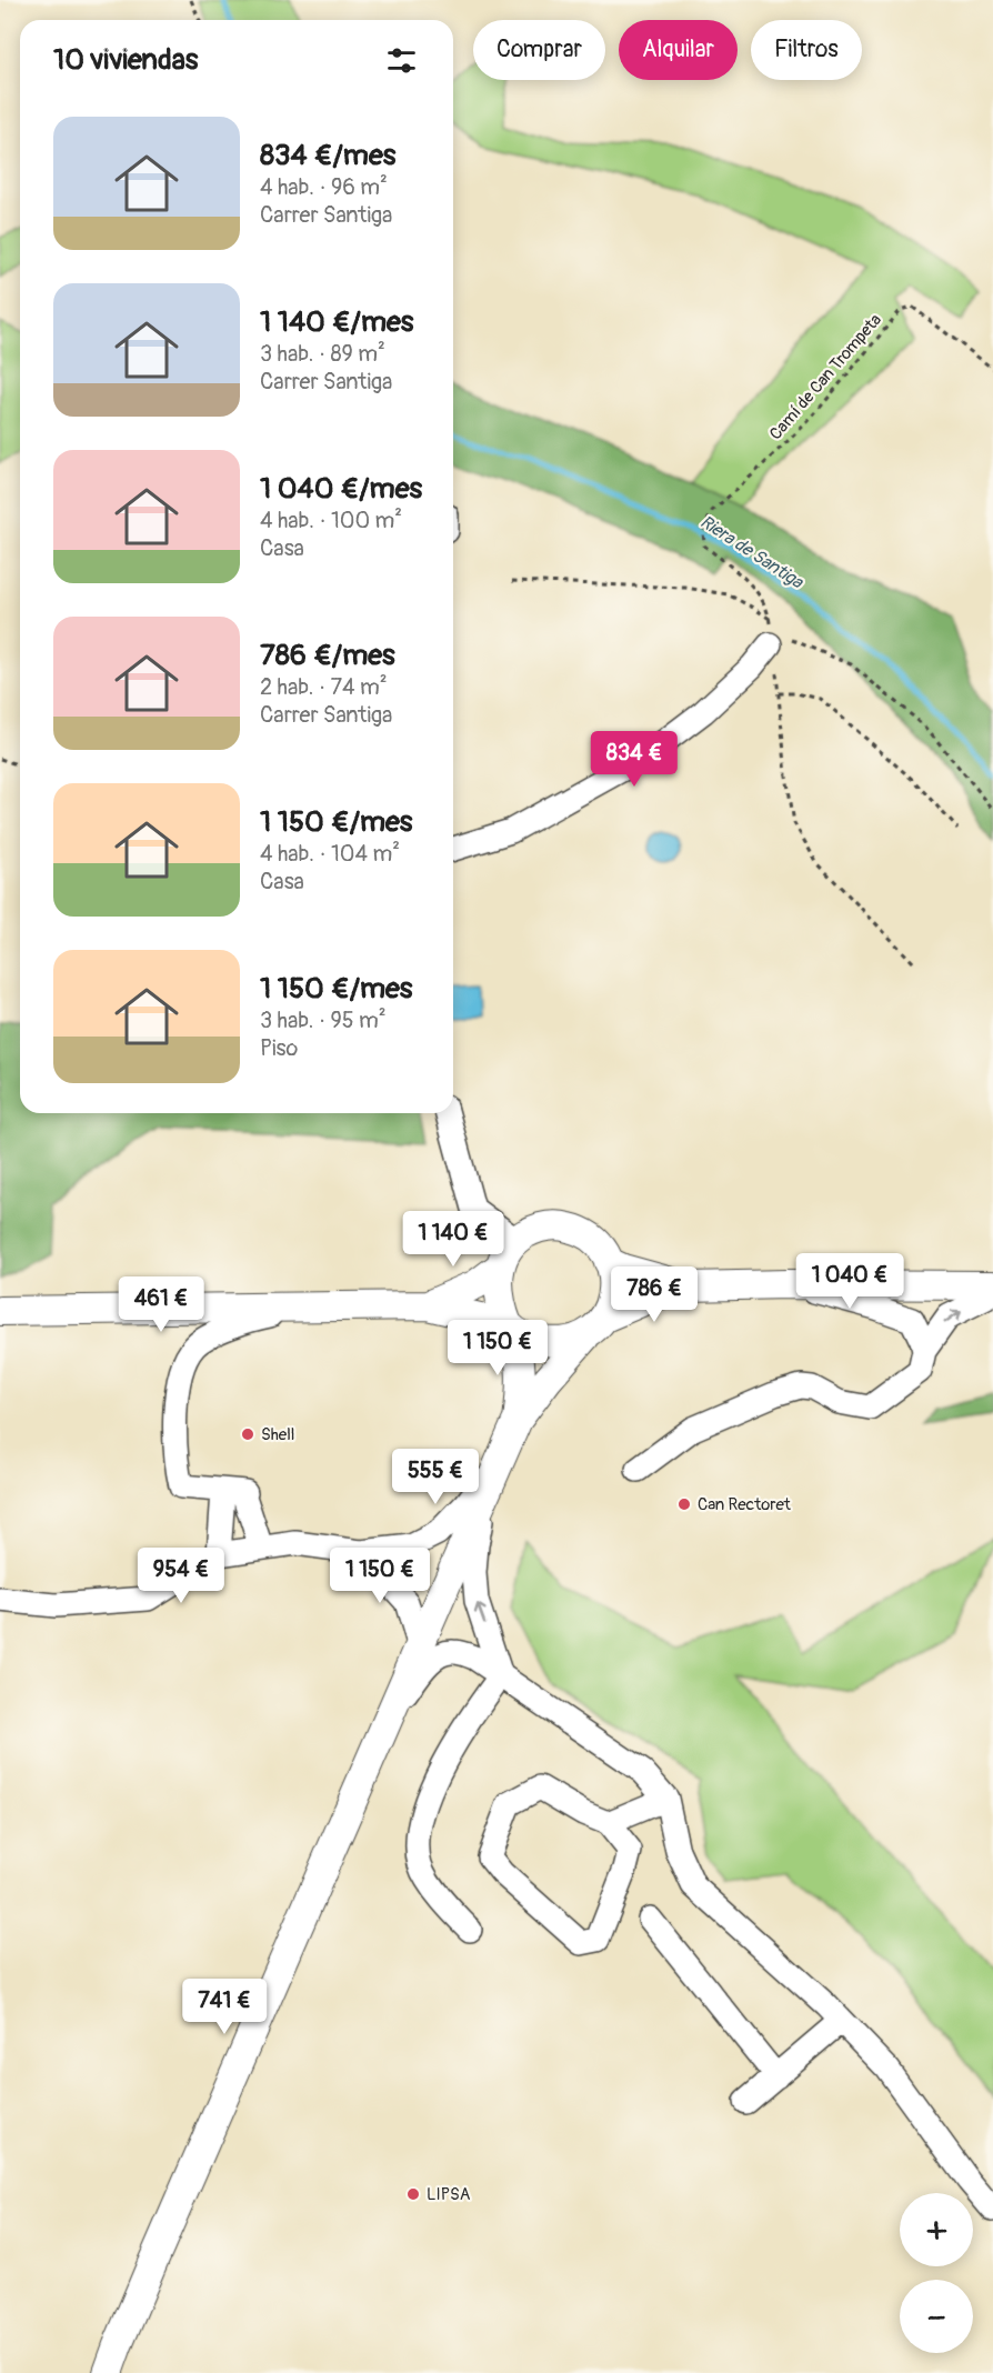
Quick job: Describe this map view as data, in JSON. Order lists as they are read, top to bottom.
{
  "streets": {
    "path": ["Camí de Can Trompeta"]
  },
  "water": ["Riera de Santiga"],
  "places": ["Shell", "Can Rectoret", "LIPSA"],
  "page": {
    "chip": ["Comprar", "Alquilar", "Filtros"],
    "heading": "10 viviendas",
    "list": [
      {
        "name": "834 €/mes",
        "note": "4 hab. · 96 m² · Carrer Santiga"
      },
      {
        "name": "1 140 €/mes",
        "note": "3 hab. · 89 m² · Carrer Santiga"
      },
      {
        "name": "1 040 €/mes",
        "note": "4 hab. · 100 m² · Casa"
      },
      {
        "name": "786 €/mes",
        "note": "2 hab. · 74 m² · Carrer Santiga"
      },
      {
        "name": "1 150 €/mes",
        "note": "4 hab. · 104 m² · Casa"
      },
      {
        "name": "1 150 €/mes",
        "note": "3 hab. · 95 m² · Piso"
      }
    ],
    "price": [
      "834 €",
      "1 140 €",
      "1 040 €",
      "786 €",
      "461 €",
      "1 150 €",
      "555 €",
      "954 €",
      "1 150 €",
      "741 €"
    ],
    "map_buttons": ["+", "−"]
  }
}
